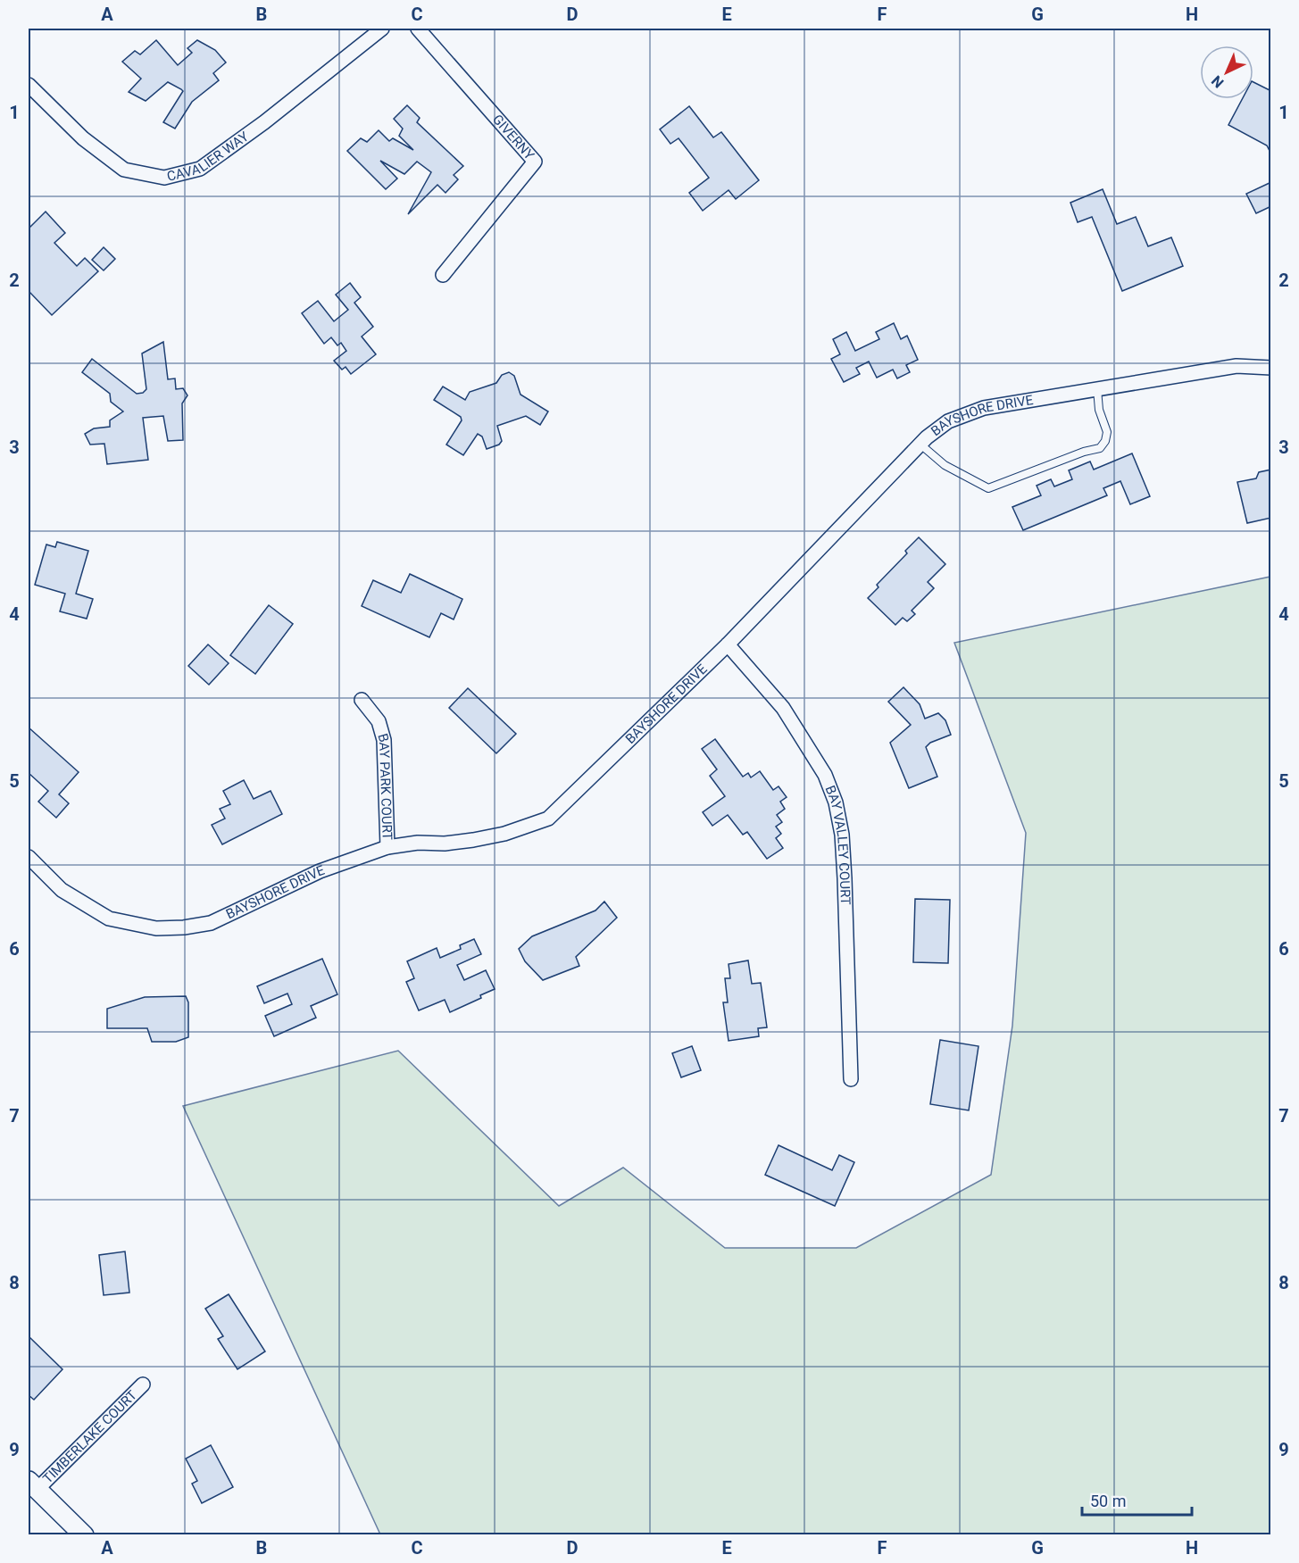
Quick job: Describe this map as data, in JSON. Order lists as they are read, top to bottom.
{
  "streets": {
    "street": [
      "GIVERNY",
      "CAVALIER WAY",
      "BAYSHORE DRIVE",
      "BAY PARK COURT",
      "BAY VALLEY COURT",
      "TIMBERLAKE COURT"
    ]
  },
  "crossings": [
    ["BAYSHORE DRIVE", "BAY PARK COURT"],
    ["BAYSHORE DRIVE", "BAY VALLEY COURT"]
  ],
  "scale_bar": "50 m",
  "north": "bottom left",
  "grid": {
    "columns": [
      "A",
      "B",
      "C",
      "D",
      "E",
      "F",
      "G",
      "H"
    ],
    "rows": [
      "1",
      "2",
      "3",
      "4",
      "5",
      "6",
      "7",
      "8",
      "9"
    ]
  }
}
